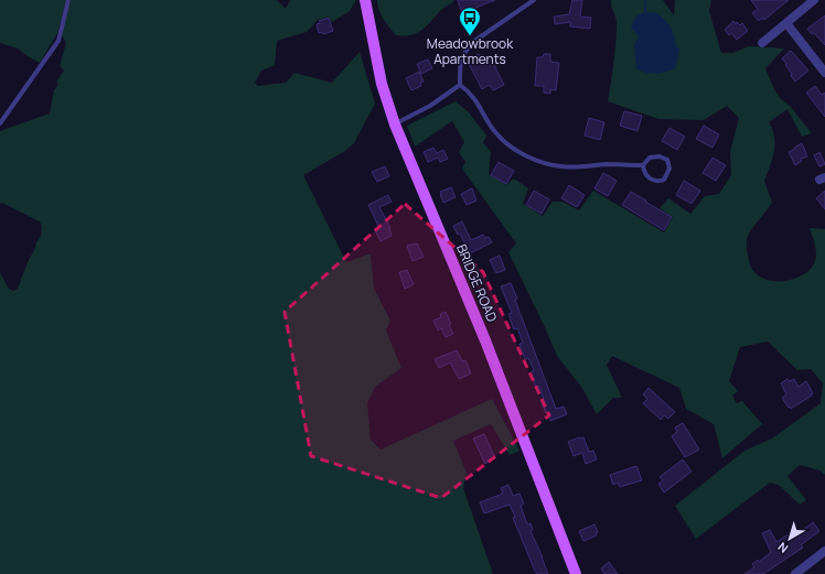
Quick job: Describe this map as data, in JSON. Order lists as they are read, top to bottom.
{
  "streets": {
    "main road": ["BRIDGE ROAD"]
  },
  "places": {
    "bus stop": ["Meadowbrook Apartments"]
  },
  "north": "bottom left"
}
